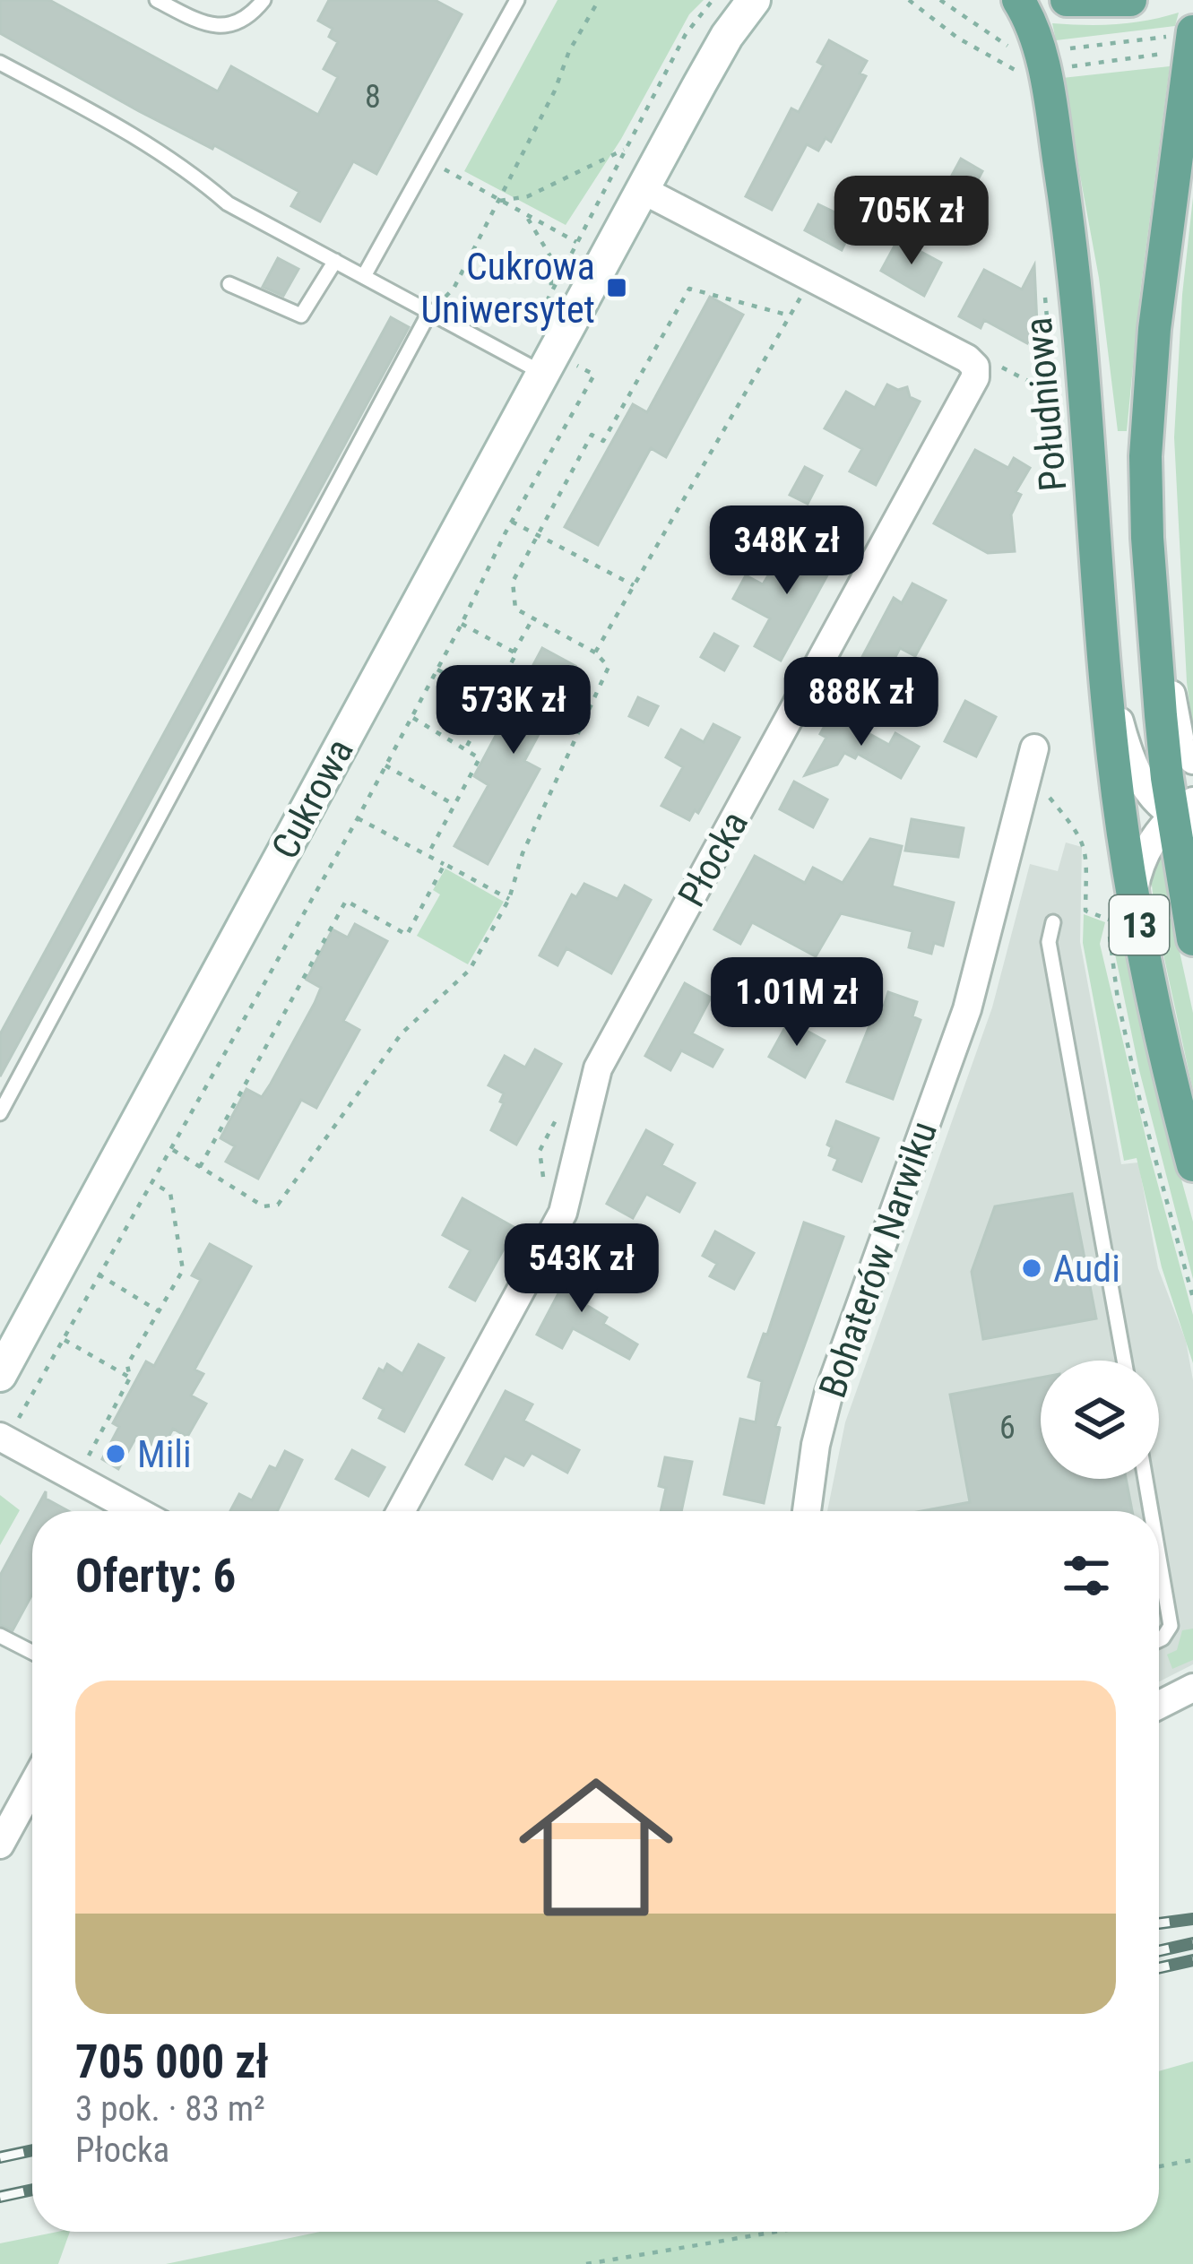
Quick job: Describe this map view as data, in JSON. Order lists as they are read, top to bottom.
{
  "streets": {
    "main road": ["Południowa", "13"],
    "street": ["Cukrowa", "Płocka", "Bohaterów Narwiku"]
  },
  "crossings": [
    ["Południowa", "13"]
  ],
  "places": {
    "transit": ["Cukrowa Uniwersytet"],
    "other": ["Audi", "Mili"]
  },
  "house_numbers": ["8", "6"],
  "page": {
    "price": [
      "705K zł",
      "348K zł",
      "888K zł",
      "573K zł",
      "1.01M zł",
      "543K zł"
    ],
    "heading": "Oferty: 6",
    "list": [
      {
        "name": "705 000 zł",
        "note": "3 pok. · 83 m² · Płocka"
      }
    ]
  }
}
